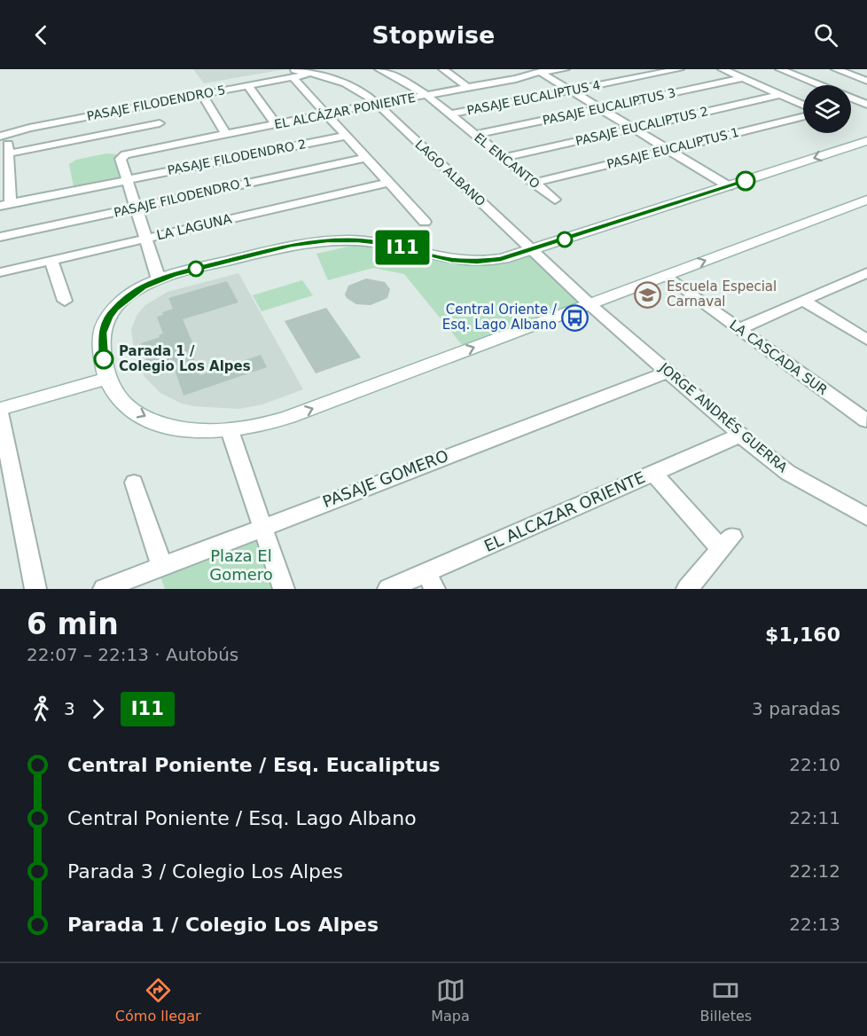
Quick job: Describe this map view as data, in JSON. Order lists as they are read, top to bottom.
{
  "streets": {
    "street": [
      "PASAJE EUCALIPTUS 4",
      "PASAJE FILODENDRO 5",
      "PASAJE EUCALIPTUS 3",
      "EL ALCÁZAR PONIENTE",
      "PASAJE EUCALIPTUS 2",
      "PASAJE EUCALIPTUS 1",
      "PASAJE FILODENDRO 2",
      "EL ENCANTO",
      "LAGO ALBANO",
      "PASAJE FILODENDRO 1",
      "LA LAGUNA",
      "LA CASCADA SUR",
      "JORGE ANDRÉS GUERRA",
      "PASAJE GOMERO",
      "EL ALCAZAR ORIENTE"
    ]
  },
  "crossings": [
    ["PASAJE EUCALIPTUS 4", "EL ENCANTO"],
    ["PASAJE FILODENDRO 5", "LAGO ALBANO"],
    ["PASAJE EUCALIPTUS 3", "EL ENCANTO"],
    ["EL ALCÁZAR PONIENTE", "PASAJE FILODENDRO 2"],
    ["EL ALCÁZAR PONIENTE", "EL ENCANTO"],
    ["EL ALCÁZAR PONIENTE", "LAGO ALBANO"],
    ["PASAJE EUCALIPTUS 2", "EL ENCANTO"],
    ["PASAJE EUCALIPTUS 1", "EL ENCANTO"],
    ["LAGO ALBANO", "JORGE ANDRÉS GUERRA"],
    ["JORGE ANDRÉS GUERRA", "PASAJE GOMERO"],
    ["JORGE ANDRÉS GUERRA", "EL ALCAZAR ORIENTE"]
  ],
  "parks": ["Plaza El Gomero"],
  "places": {
    "school or university": ["Escuela Especial Carnaval"],
    "bus stop": ["Central Oriente / Esq. Lago Albano"],
    "other": ["Parada 1 / Colegio Los Alpes"]
  },
  "lines": ["bus line I11"],
  "page": {
    "header": "Stopwise",
    "on_map": "I11",
    "heading": ["6 min", "22:07 – 22:13 · Autobús", "$1,160"],
    "legs": ["3", "I11", "3 paradas"],
    "list": [
      {
        "name": "Central Poniente / Esq. Eucaliptus",
        "value": "22:10"
      },
      {
        "name": "Central Poniente / Esq. Lago Albano",
        "value": "22:11"
      },
      {
        "name": "Parada 3 / Colegio Los Alpes",
        "value": "22:12"
      },
      {
        "name": "Parada 1 / Colegio Los Alpes",
        "value": "22:13"
      }
    ],
    "tabs": ["Cómo llegar", "Mapa", "Billetes"]
  }
}
